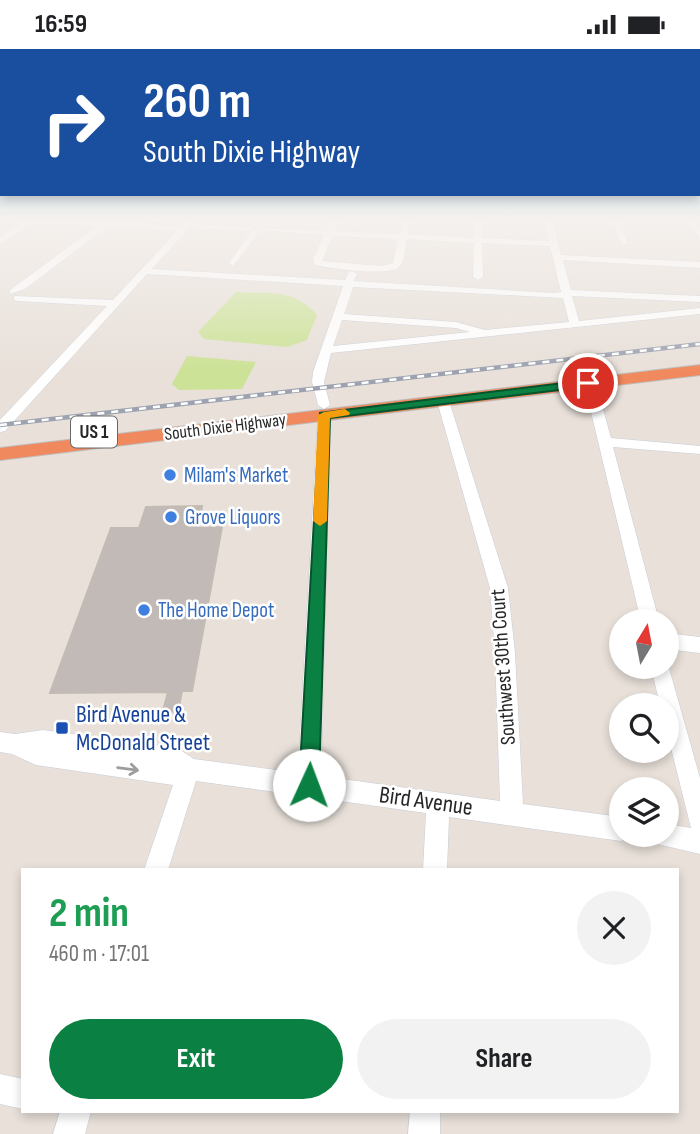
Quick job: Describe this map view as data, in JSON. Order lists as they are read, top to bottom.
{
  "streets": {
    "highway": ["South Dixie Highway", "US 1"],
    "street": ["Southwest 30th Court", "Bird Avenue"]
  },
  "crossings": [
    ["South Dixie Highway", "US 1"],
    ["South Dixie Highway", "Southwest 30th Court"],
    ["Southwest 30th Court", "Bird Avenue"]
  ],
  "places": {
    "other": ["Milam's Market", "Grove Liquors", "The Home Depot"],
    "transit": ["Bird Avenue & McDonald Street"]
  },
  "north": "top",
  "page": {
    "status": "16:59",
    "turn": ["260 m", "South Dixie Highway"],
    "heading": ["2 min", "460 m · 17:01"],
    "buttons": ["Exit", "Share"]
  }
}
